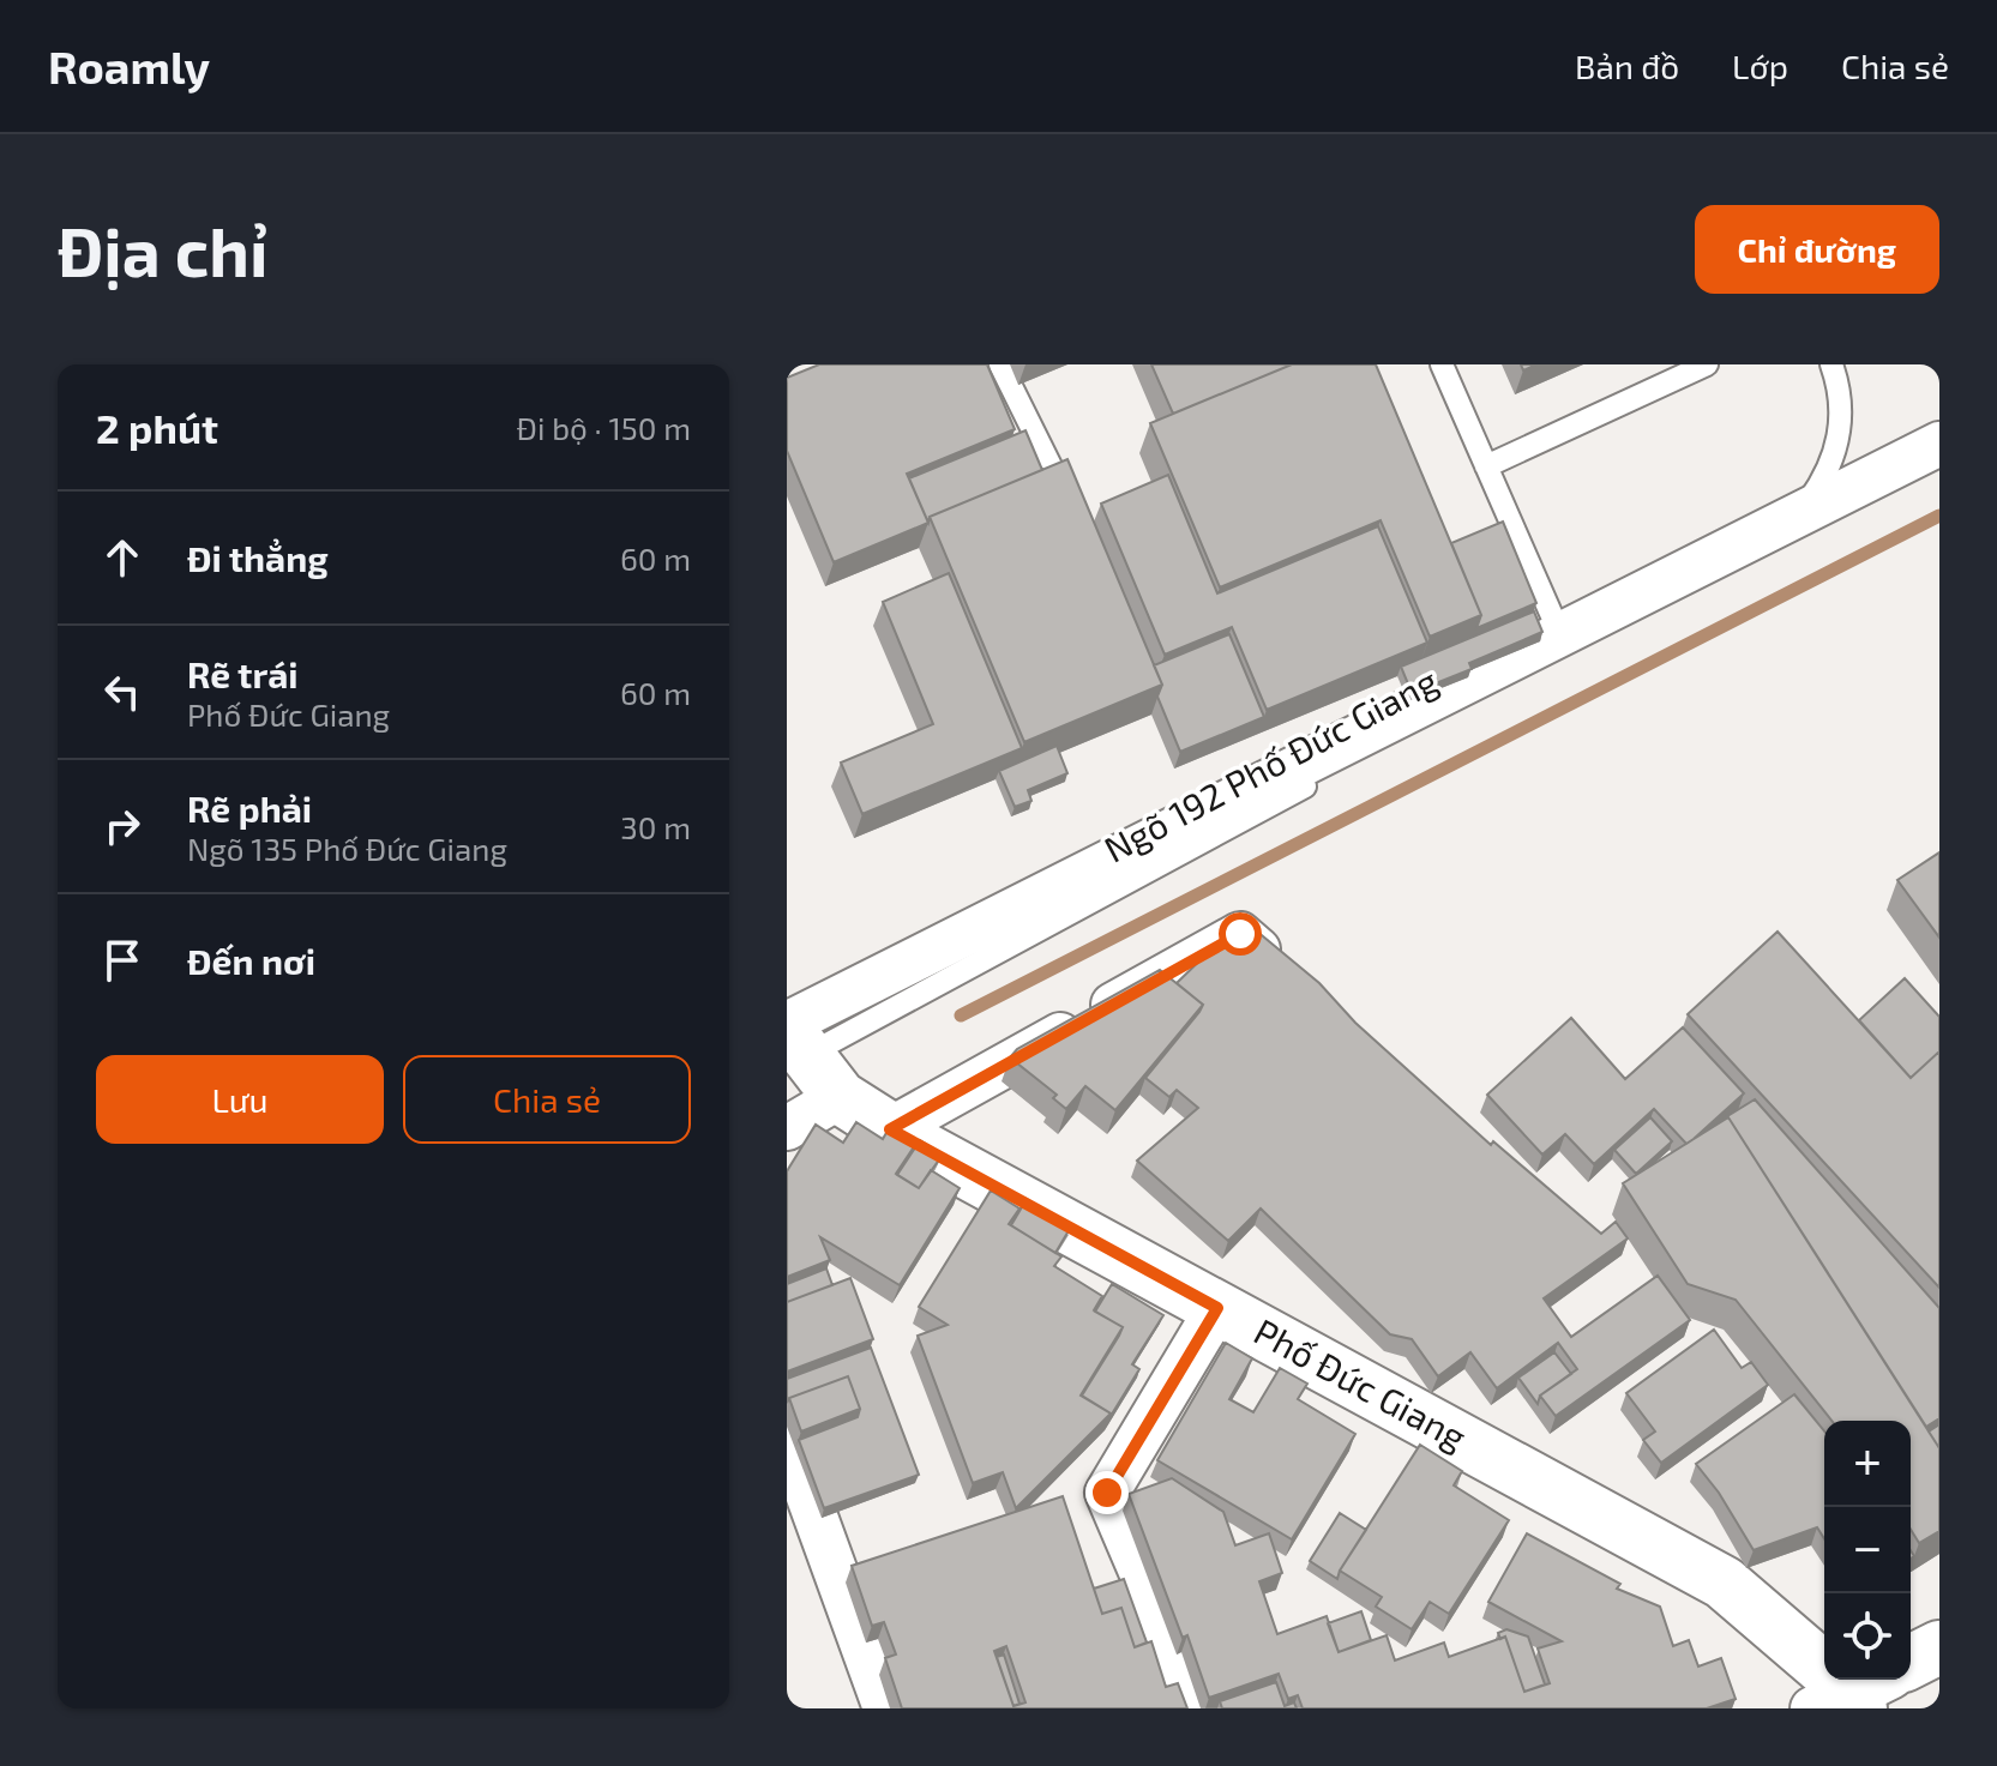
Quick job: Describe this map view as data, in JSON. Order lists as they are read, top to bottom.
{
  "streets": {
    "street": ["Phố Đức Giang"]
  },
  "page": {
    "header": "Roamly",
    "nav": ["Bản đồ", "Lớp", "Chia sẻ"],
    "buttons": [
      "Chỉ đường",
      ["Lưu", "Chia sẻ"]
    ],
    "title": "Địa chỉ",
    "heading": ["2 phút", "Đi bộ · 150 m"],
    "list": [
      ["Đi thẳng", "60 m"],
      ["Rẽ trái", "Phố Đức Giang", "60 m"],
      ["Rẽ phải", "Ngõ 135 Phố Đức Giang", "30 m"],
      "Đến nơi"
    ],
    "map_buttons": ["+", "−"]
  }
}
